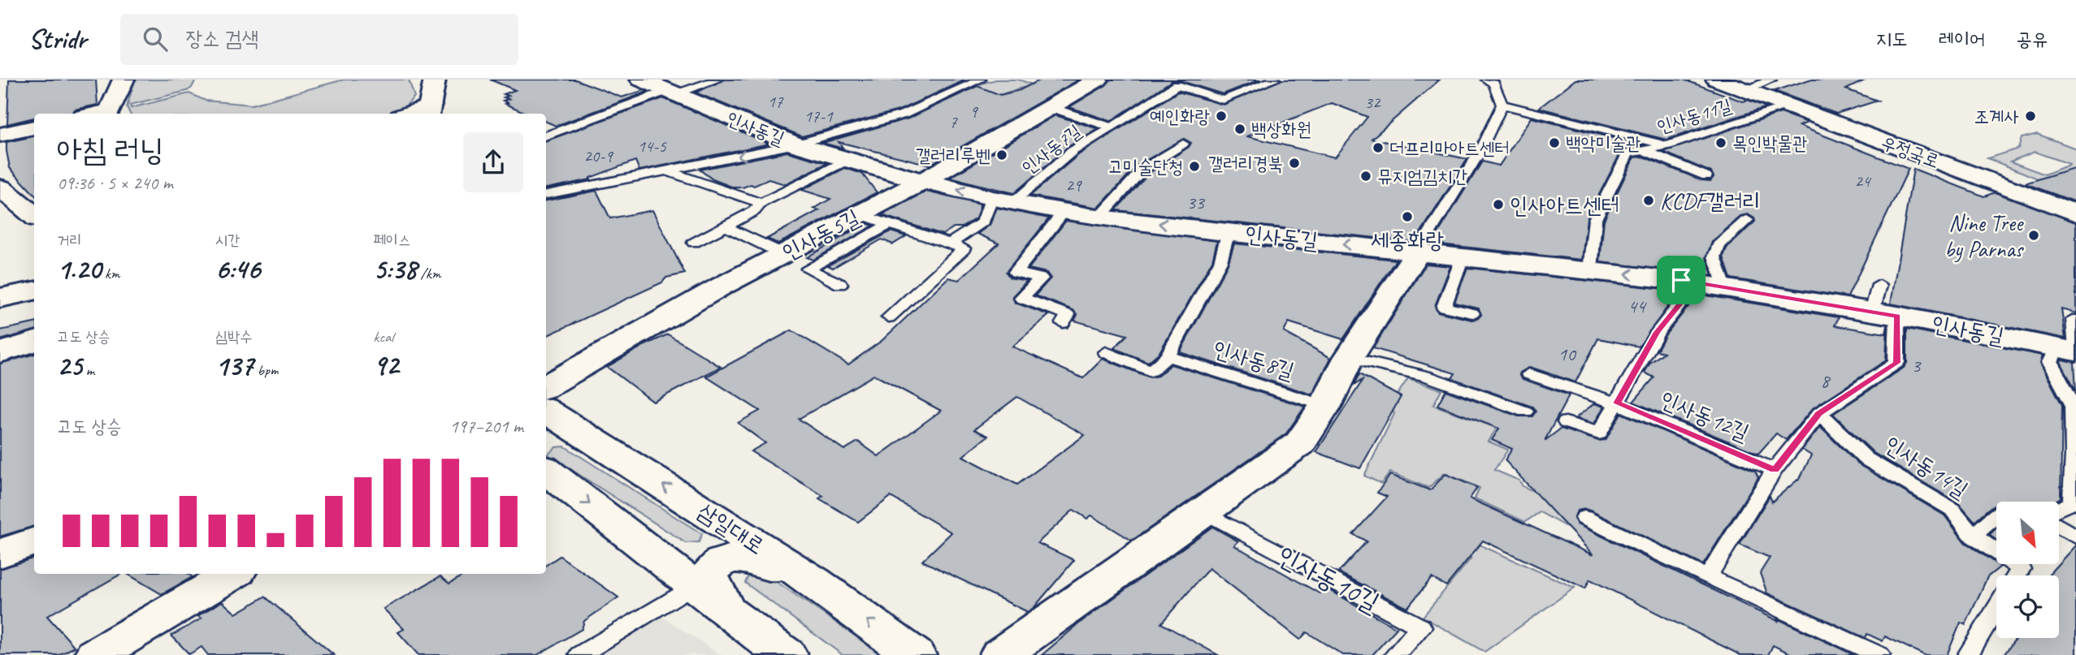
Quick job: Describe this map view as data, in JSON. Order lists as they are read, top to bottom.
{
  "streets": {
    "street": [
      "인사동길",
      "우정국로",
      "인사동5길",
      "삼일대로"
    ],
    "lane": [
      "인사동11길",
      "인사동7길",
      "인사동8길",
      "인사동12길",
      "인사동14길",
      "인사동10길"
    ]
  },
  "crossings": [
    ["인사동11길", "인사동길"],
    ["인사동11길", "우정국로"],
    ["인사동길", "인사동7길"],
    ["인사동길", "인사동5길"],
    ["인사동길", "인사동8길"],
    ["인사동7길", "인사동5길"]
  ],
  "places": [
    "예인화랑",
    "조계사",
    "백상화원",
    "백악미술관",
    "목인박물관",
    "더프리마아트센터",
    "갤러리루벤",
    "갤러리경북",
    "고미술단청",
    "뮤지엄김치간",
    "KCDF갤러리",
    "인사아트센터",
    "세종화랑",
    "Nine Tree by Parnas"
  ],
  "house_numbers": [
    "17",
    "32",
    "9",
    "17-1",
    "7",
    "14-5",
    "20-9",
    "24",
    "29",
    "33",
    "44",
    "10",
    "3",
    "8"
  ],
  "north": "bottom right",
  "page": {
    "header": "Stridr",
    "search": "장소 검색",
    "nav": ["지도", "레이어", "공유"],
    "heading": ["아침 러닝", "09:36 · 5 × 240 m"],
    "stats": [
      ["거리", "1.20 km"],
      ["시간", "6:46"],
      ["페이스", "5:38 /km"],
      ["고도 상승", "25 m"],
      ["심박수", "137 bpm"],
      ["kcal", "92"]
    ],
    "chart": ["고도 상승", "197–201 m"]
  }
}
